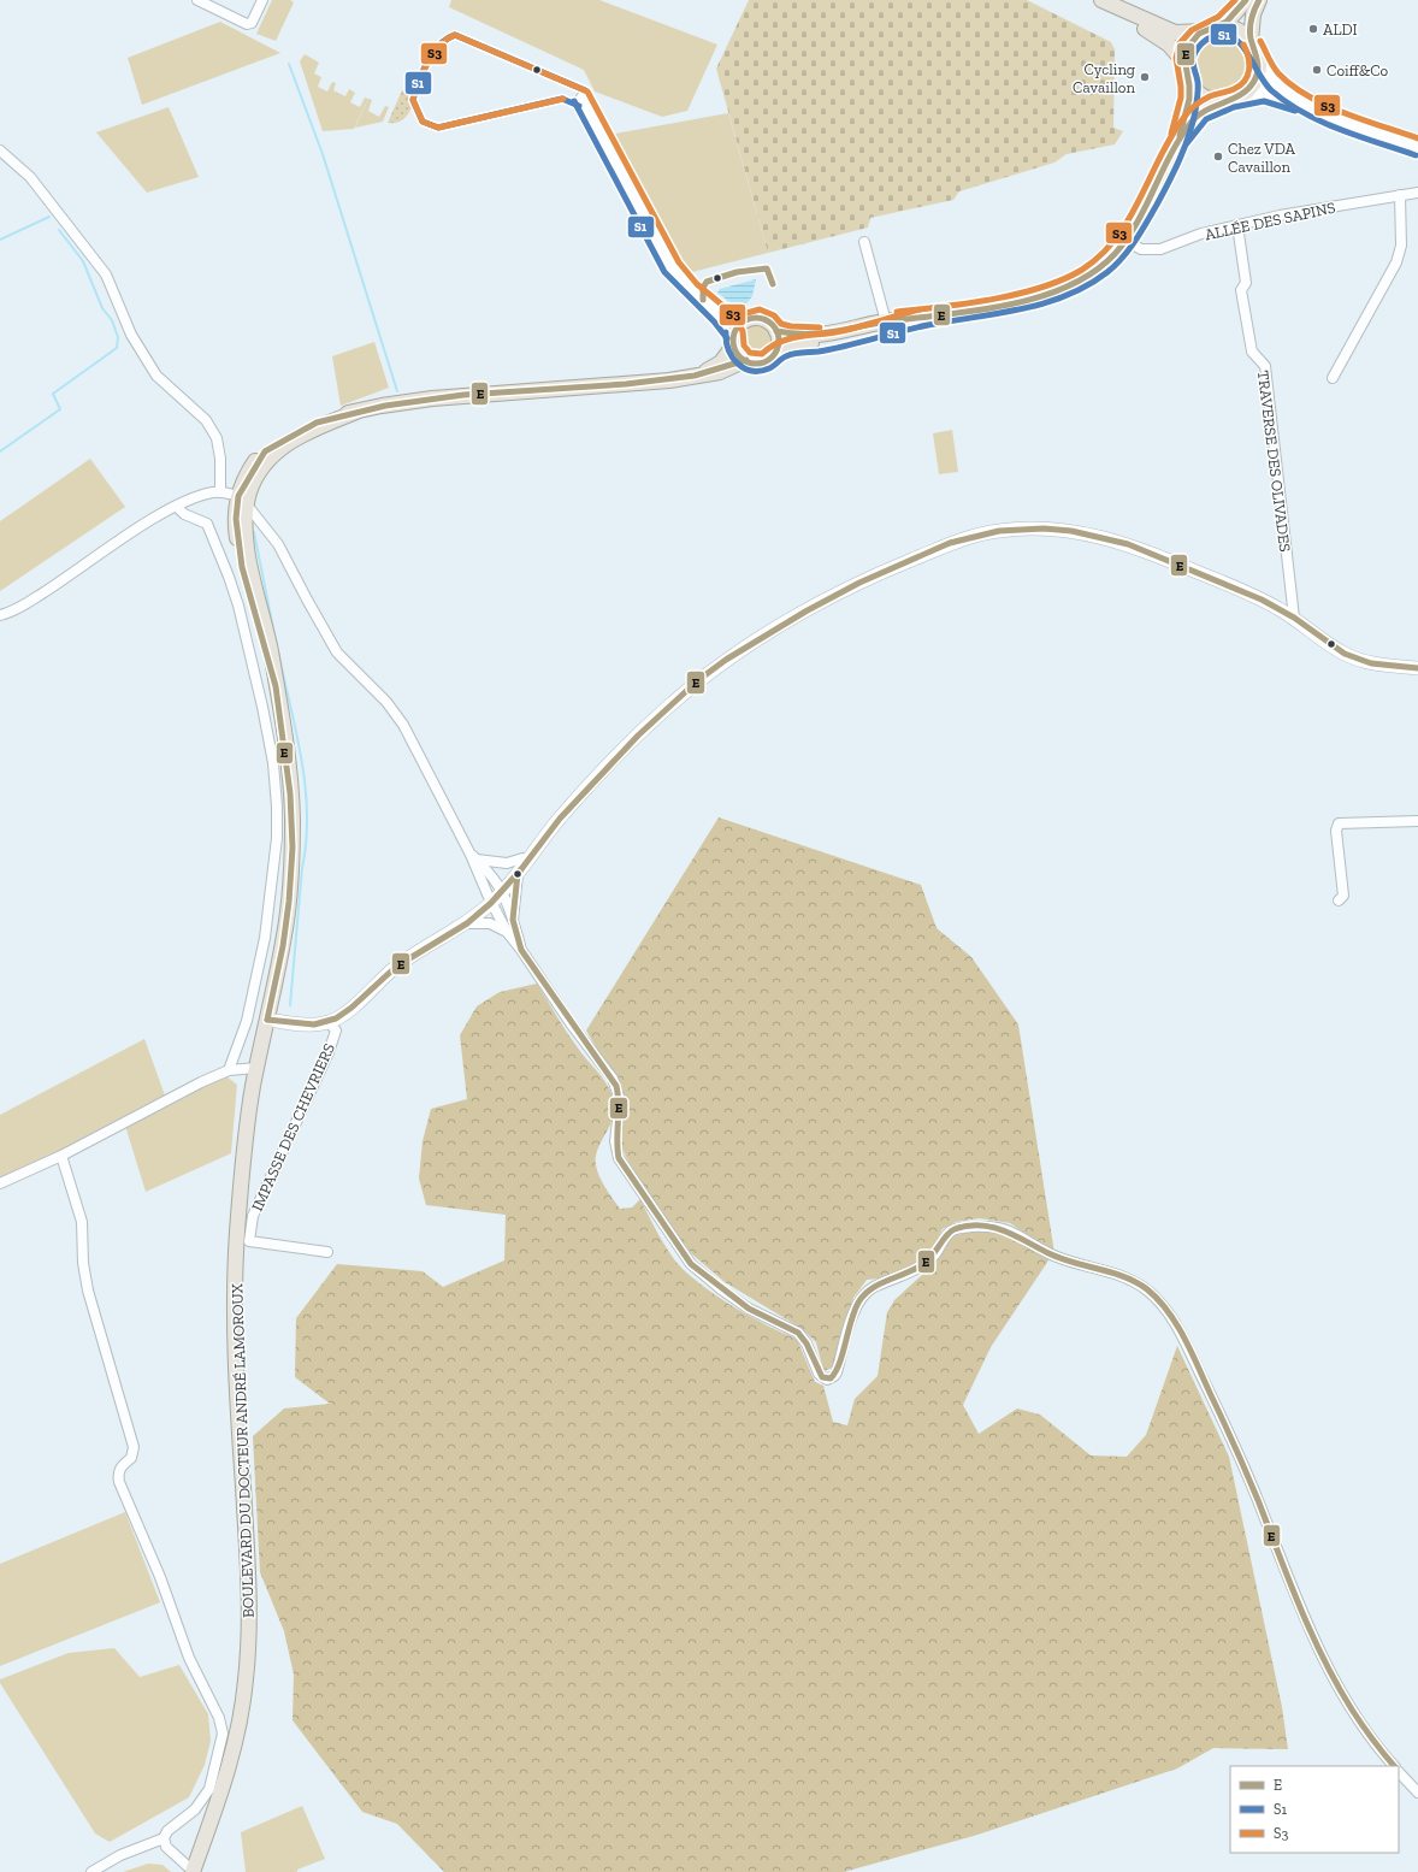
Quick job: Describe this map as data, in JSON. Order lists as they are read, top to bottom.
{
  "streets": {
    "main road": ["BOULEVARD DU DOCTEUR ANDRÉ LAMOROUX"],
    "street": ["ALLÉE DES SAPINS", "TRAVERSE DES OLIVADES", "IMPASSE DES CHEVRIERS"]
  },
  "crossings": [
    ["ALLÉE DES SAPINS", "TRAVERSE DES OLIVADES"]
  ],
  "places": [
    "ALDI",
    "Coiff&Co",
    "Cycling Cavaillon",
    "Chez VDA Cavaillon"
  ],
  "lines": ["transit line E", "transit line S3", "transit line S1"],
  "legend": ["E", "S1", "S3"]
}
